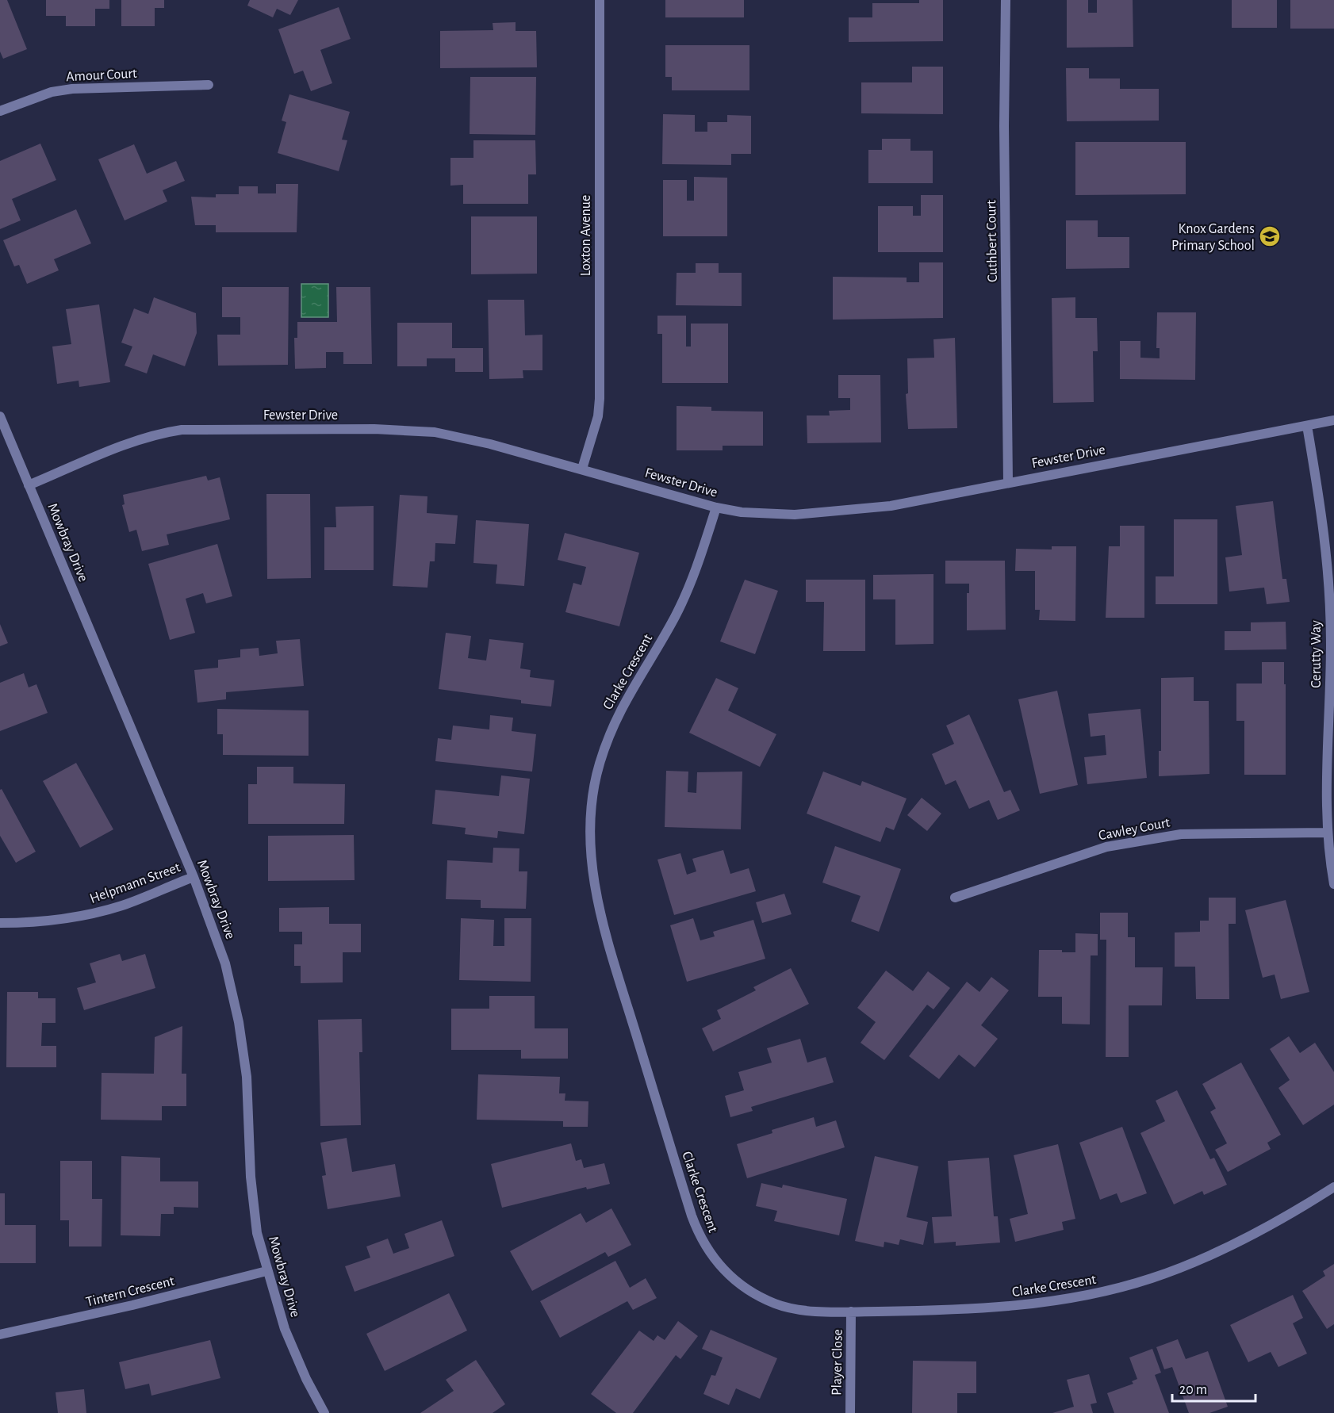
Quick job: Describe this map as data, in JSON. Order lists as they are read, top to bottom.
{
  "streets": {
    "street": [
      "Amour Court",
      "Loxton Avenue",
      "Cuthbert Court",
      "Fewster Drive",
      "Mowbray Drive",
      "Cerutty Way",
      "Clarke Crescent",
      "Cawley Court",
      "Helpmann Street",
      "Tintern Crescent",
      "Player Close"
    ]
  },
  "crossings": [
    ["Loxton Avenue", "Fewster Drive"],
    ["Cuthbert Court", "Fewster Drive"],
    ["Fewster Drive", "Mowbray Drive"],
    ["Fewster Drive", "Cerutty Way"],
    ["Fewster Drive", "Clarke Crescent"],
    ["Mowbray Drive", "Helpmann Street"],
    ["Mowbray Drive", "Tintern Crescent"],
    ["Cerutty Way", "Cawley Court"],
    ["Clarke Crescent", "Player Close"]
  ],
  "places": {
    "school or university": ["Knox Gardens Primary School"]
  },
  "scale_bar": "20 m"
}
